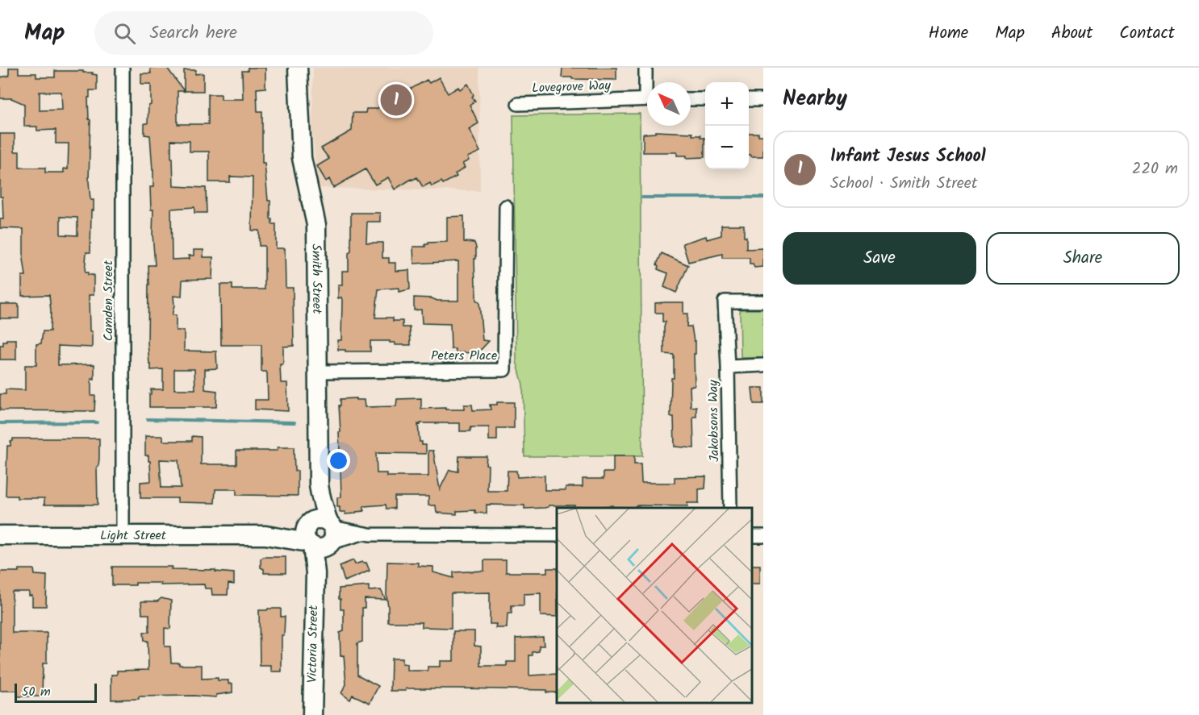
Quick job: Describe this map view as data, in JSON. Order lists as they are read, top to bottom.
{
  "streets": {
    "street": [
      "Lovegrove Way",
      "Smith Street",
      "Camden Street",
      "Peters Place",
      "Jakobsons Way",
      "Light Street",
      "Victoria Street"
    ]
  },
  "crossings": [
    ["Smith Street", "Peters Place"],
    ["Smith Street", "Light Street"],
    ["Smith Street", "Victoria Street"],
    ["Camden Street", "Light Street"],
    ["Light Street", "Victoria Street"]
  ],
  "scale_bar": "50 m",
  "north": "top left",
  "page": {
    "header": "Map",
    "search": "Search here",
    "nav": [
      "Home",
      "Map",
      "About",
      "Contact"
    ],
    "heading": "Nearby",
    "map_buttons": ["+", "−"],
    "pins": "1",
    "list": [
      {
        "mark": "1",
        "name": "Infant Jesus School",
        "note": "School · Smith Street",
        "value": "220 m"
      }
    ],
    "buttons": ["Save", "Share"],
    "scale": "50 m"
  }
}
